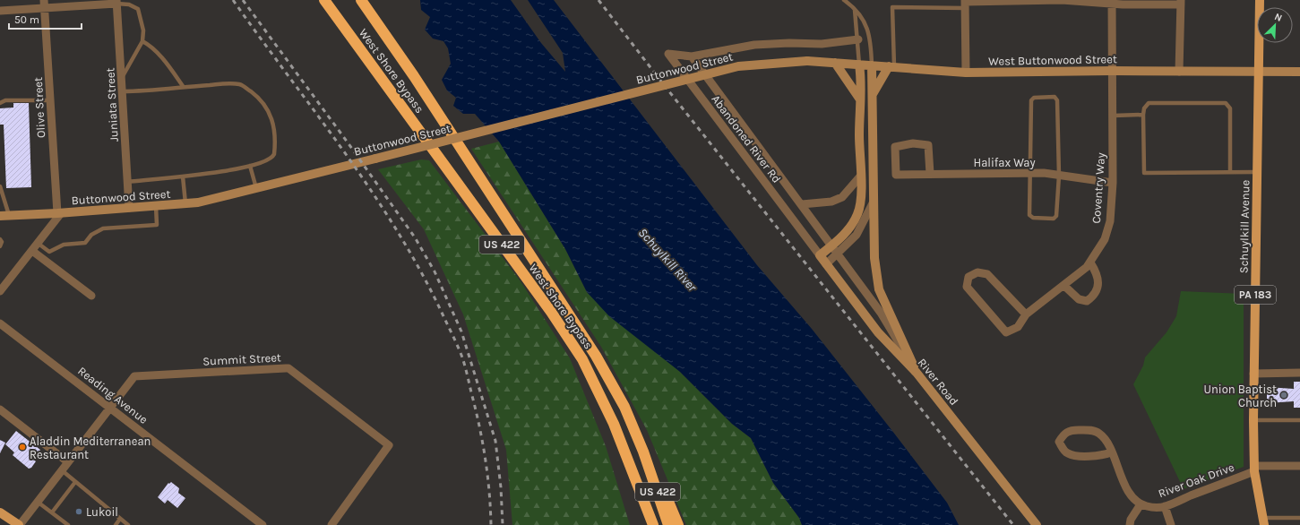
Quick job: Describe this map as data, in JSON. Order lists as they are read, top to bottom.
{
  "streets": {
    "highway": ["West Shore Bypass", "US 422"],
    "main road": ["Schuylkill Avenue", "PA 183"],
    "street": [
      "West Buttonwood Street",
      "Buttonwood Street",
      "Juniata Street",
      "Olive Street",
      "Abandoned River Rd",
      "Halifax Way",
      "Coventry Way",
      "Summit Street",
      "River Road",
      "Reading Avenue",
      "River Oak Drive"
    ]
  },
  "crossings": [
    ["West Buttonwood Street", "Buttonwood Street"],
    ["West Buttonwood Street", "Coventry Way"],
    ["West Buttonwood Street", "Schuylkill Avenue"],
    ["Buttonwood Street", "Juniata Street"],
    ["Buttonwood Street", "Olive Street"],
    ["Abandoned River Rd", "River Road"],
    ["Halifax Way", "Coventry Way"],
    ["Schuylkill Avenue", "River Oak Drive"],
    ["Summit Street", "Reading Avenue"]
  ],
  "water": ["Schuylkill River"],
  "places": ["Union Baptist Church", "Aladdin Mediterranean Restaurant", "Lukoil"],
  "scale_bar": "50 m",
  "north": "top right"
}
